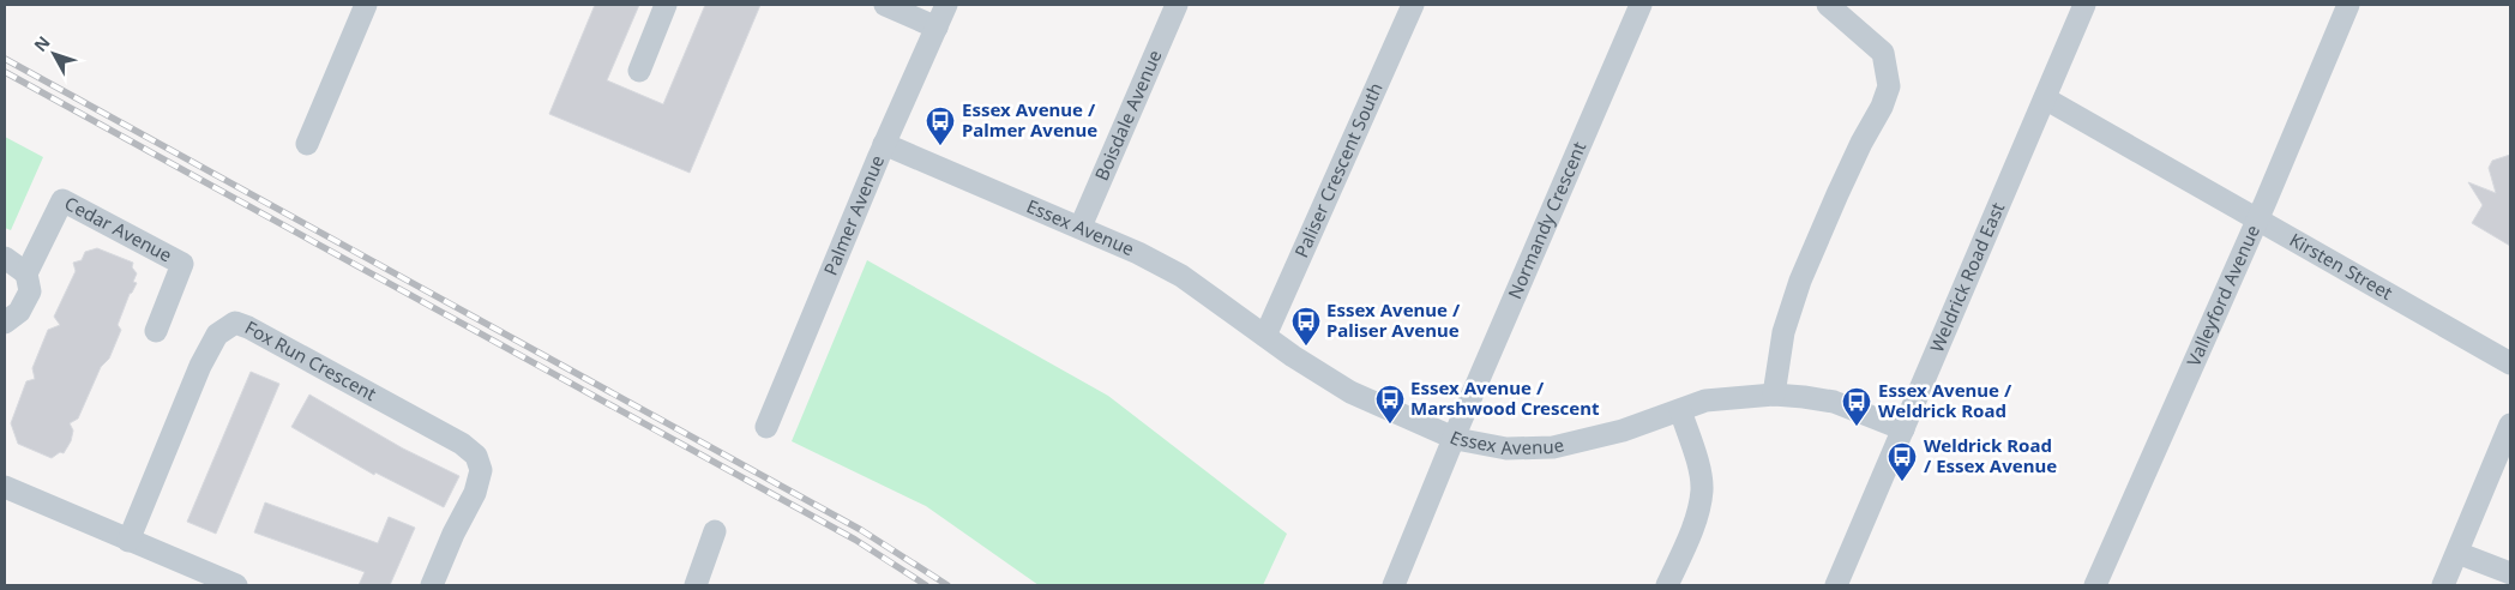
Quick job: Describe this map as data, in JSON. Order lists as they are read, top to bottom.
{
  "streets": {
    "street": [
      "Boisdale Avenue",
      "Paliser Crescent South",
      "Palmer Avenue",
      "Normandy Crescent",
      "Essex Avenue",
      "Cedar Avenue",
      "Kirsten Street",
      "Weldrick Road East",
      "Valleyford Avenue",
      "Fox Run Crescent"
    ]
  },
  "crossings": [
    ["Boisdale Avenue", "Essex Avenue"],
    ["Paliser Crescent South", "Essex Avenue"],
    ["Palmer Avenue", "Essex Avenue"],
    ["Normandy Crescent", "Essex Avenue"],
    ["Essex Avenue", "Weldrick Road East"],
    ["Kirsten Street", "Weldrick Road East"],
    ["Kirsten Street", "Valleyford Avenue"]
  ],
  "places": {
    "bus stop": [
      "Essex Avenue / Palmer Avenue",
      "Essex Avenue / Paliser Avenue",
      "Essex Avenue / Marshwood Crescent",
      "Essex Avenue / Weldrick Road",
      "Weldrick Road / Essex Avenue"
    ]
  },
  "north": "top left"
}
